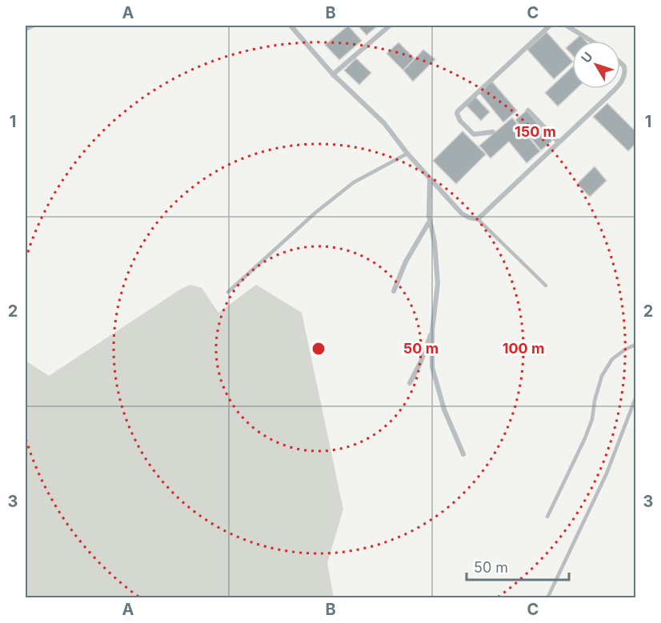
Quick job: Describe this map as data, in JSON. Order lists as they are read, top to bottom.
{
  "scale_bar": "50 m",
  "north": "top left",
  "grid": {
    "columns": ["A", "B", "C"],
    "rows": ["1", "2", "3"]
  },
  "rings": ["150 m", "50 m", "100 m"]
}
